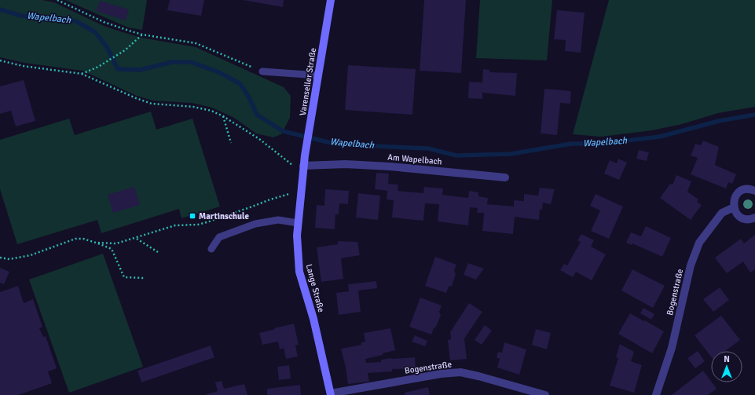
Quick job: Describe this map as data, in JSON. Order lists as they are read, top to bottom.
{
  "streets": {
    "main road": ["Varenseller Straße", "Lange Straße"],
    "street": ["Am Wapelbach", "Bogenstraße"]
  },
  "crossings": [
    ["Varenseller Straße", "Am Wapelbach"],
    ["Varenseller Straße", "Lange Straße"],
    ["Am Wapelbach", "Lange Straße"],
    ["Lange Straße", "Bogenstraße"]
  ],
  "water": ["Wapelbach"],
  "places": {
    "transit": ["Martinschule"]
  },
  "north": "top"
}
